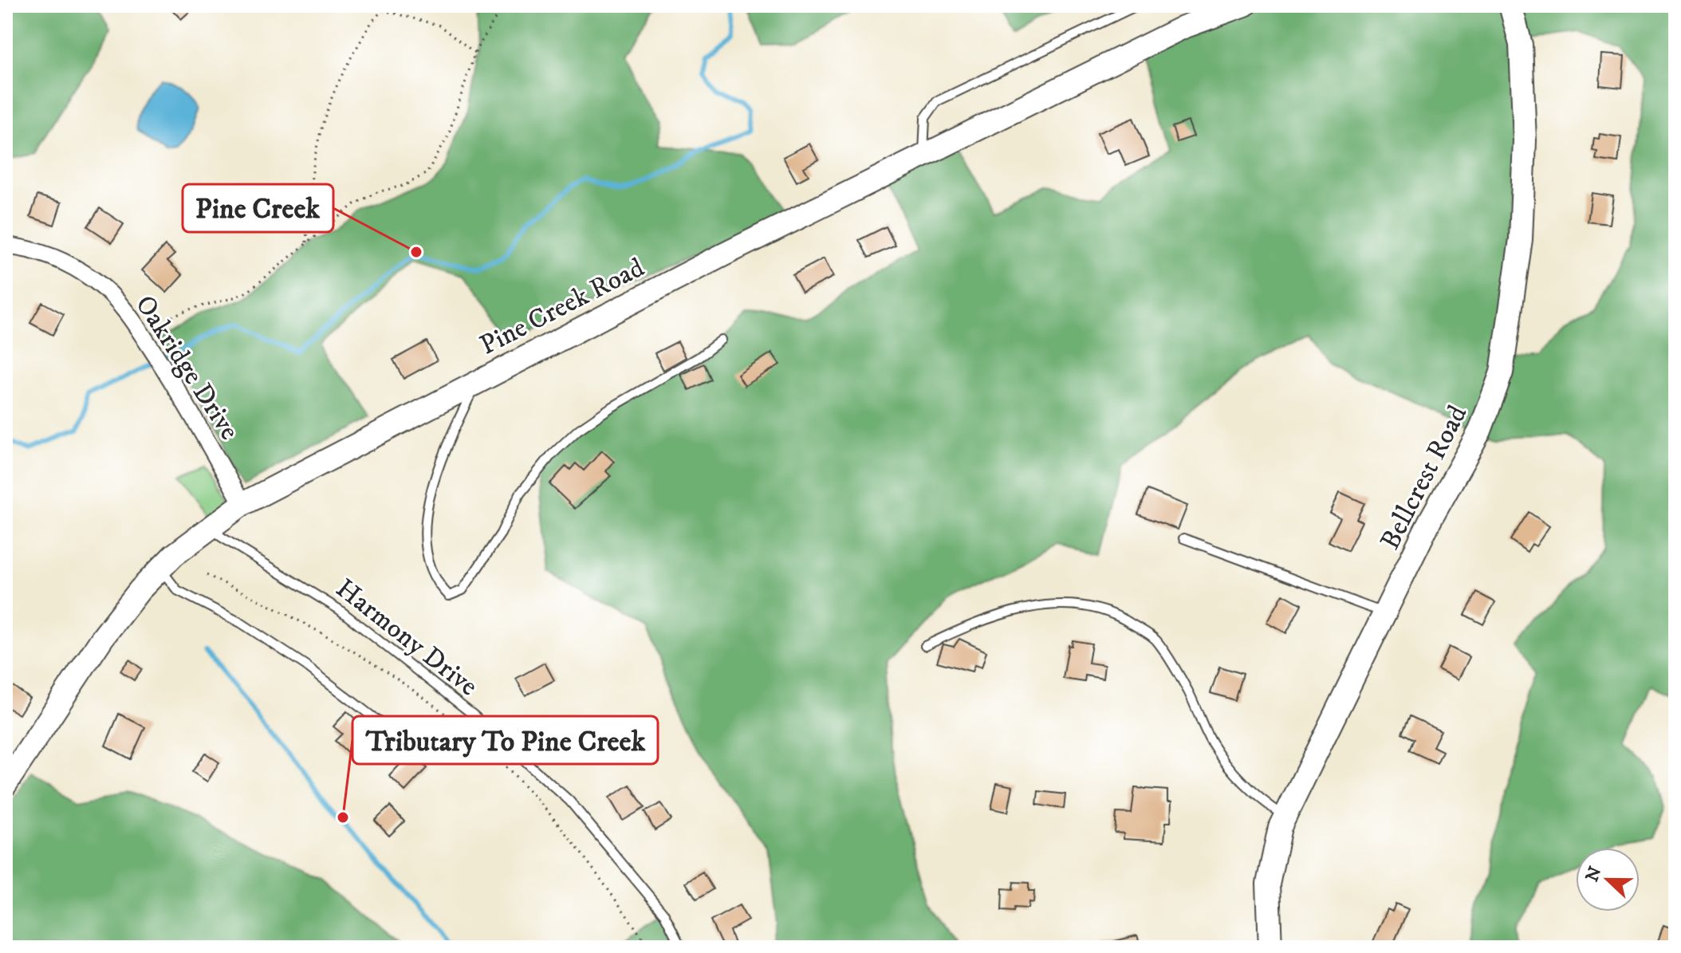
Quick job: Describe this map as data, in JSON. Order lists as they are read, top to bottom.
{
  "streets": {
    "street": ["Pine Creek Road", "Oakridge Drive", "Bellcrest Road"],
    "lane": ["Harmony Drive"]
  },
  "crossings": [
    ["Pine Creek Road", "Oakridge Drive"],
    ["Pine Creek Road", "Harmony Drive"]
  ],
  "places": ["Pine Creek", "Tributary To Pine Creek"],
  "north": "left"
}
